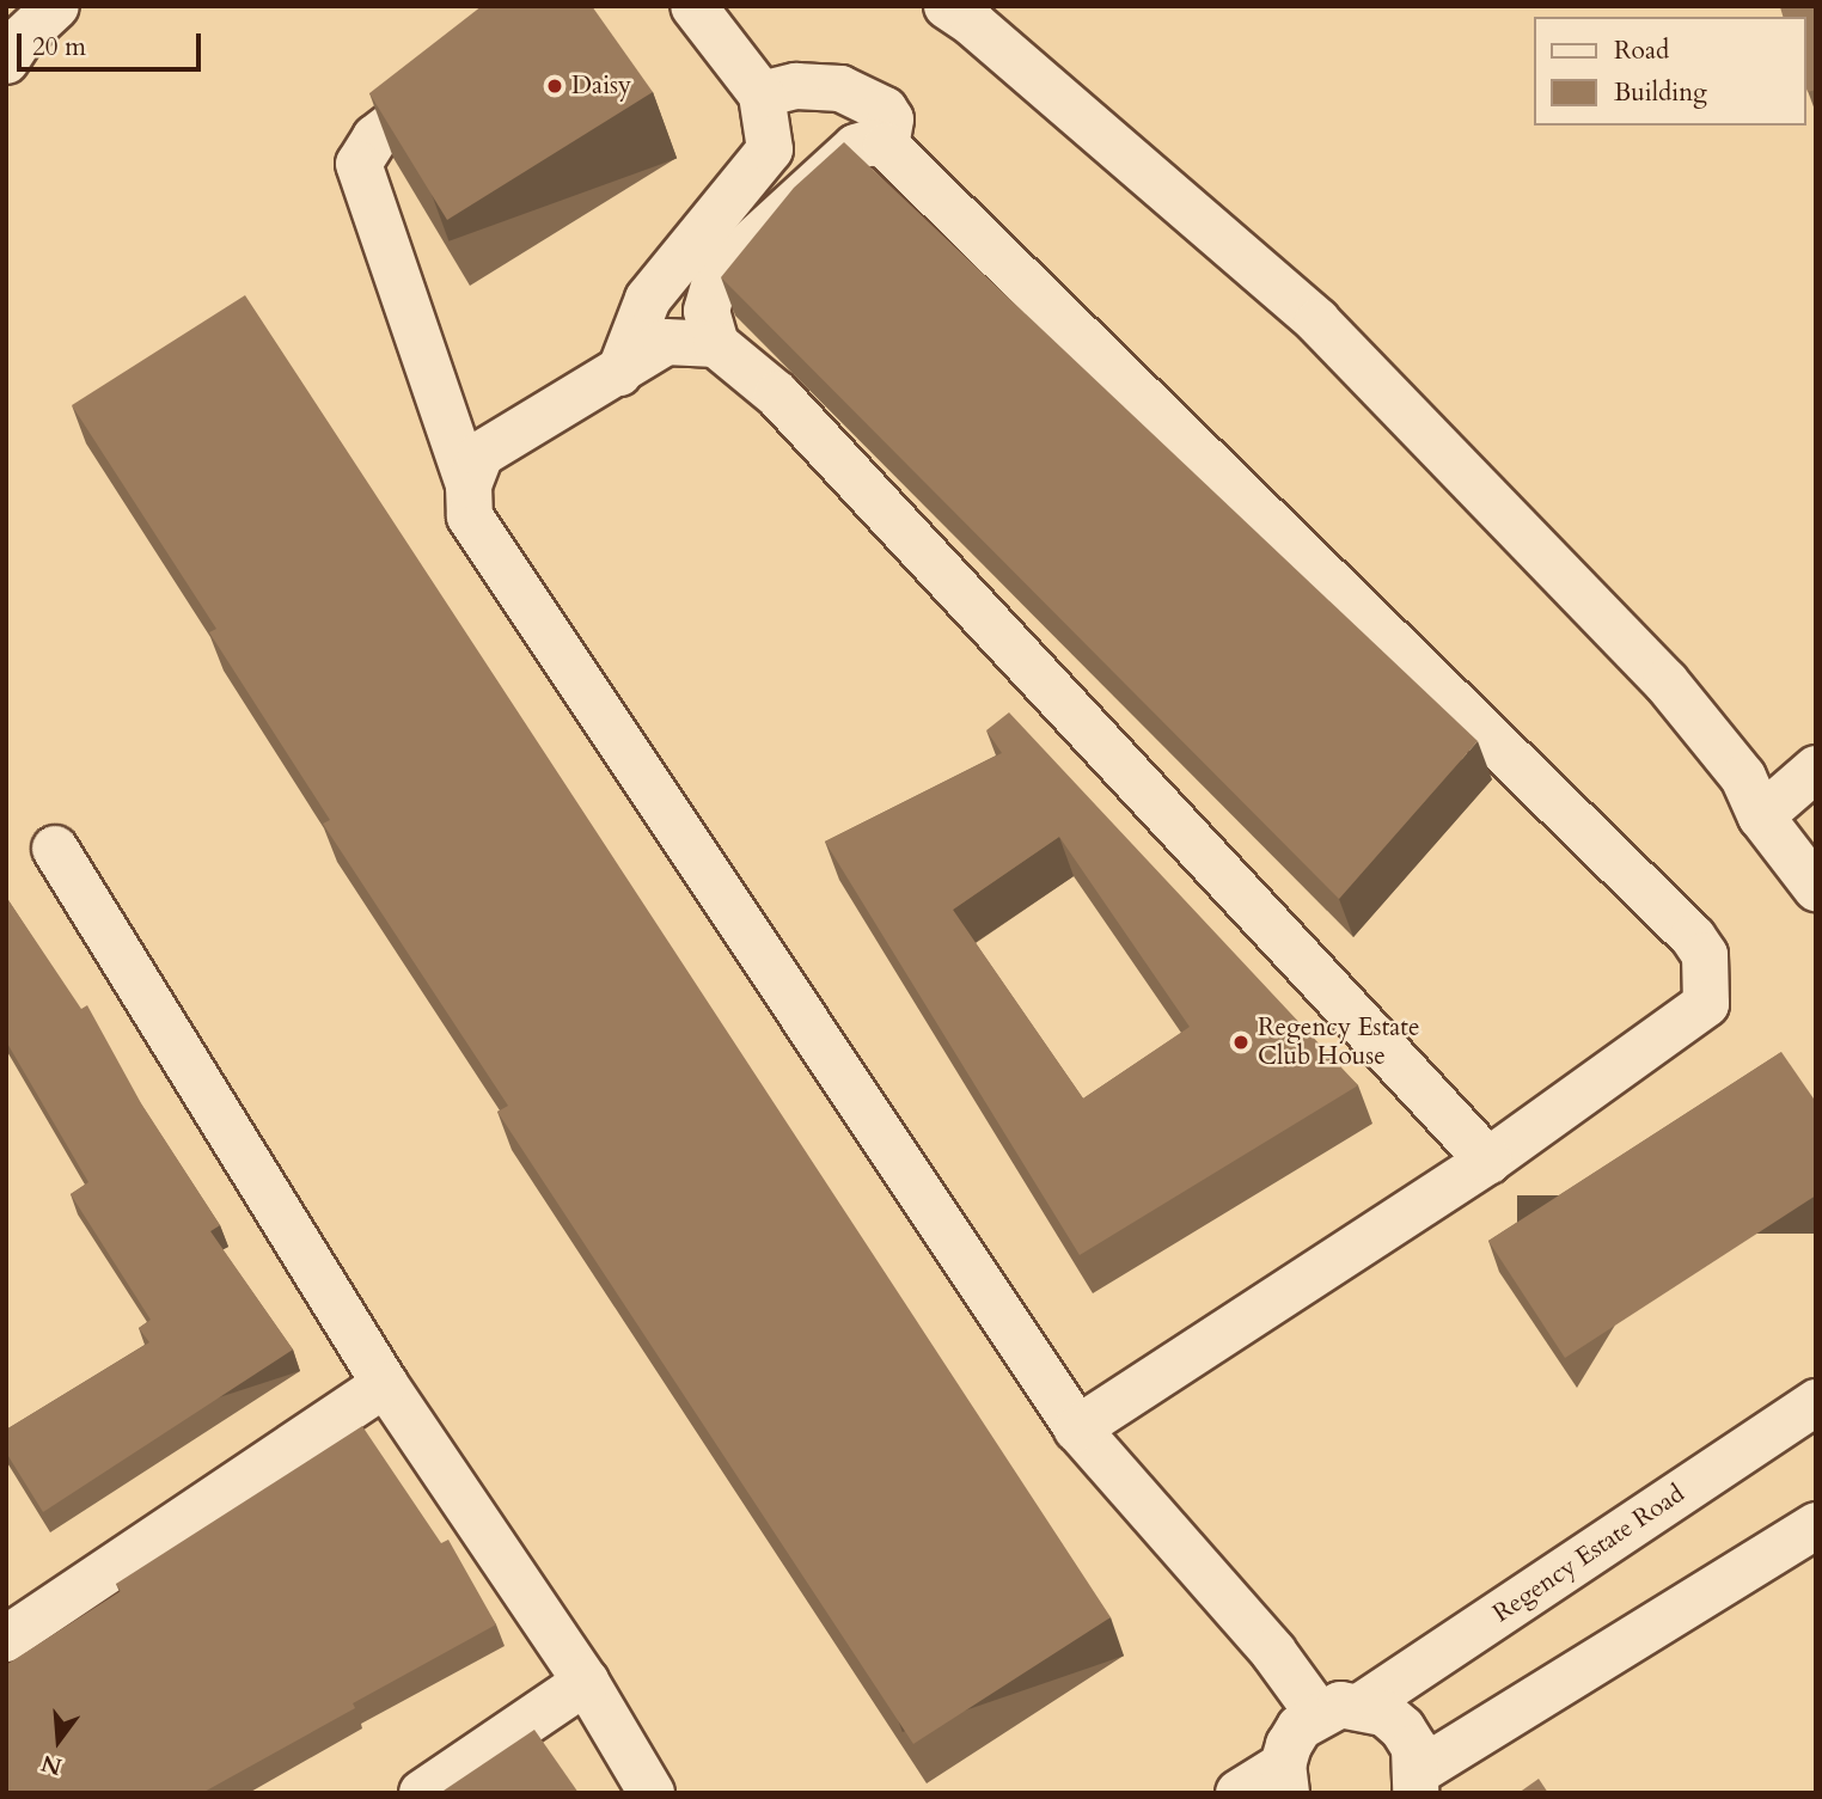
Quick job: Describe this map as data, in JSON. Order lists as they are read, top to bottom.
{
  "streets": {
    "street": ["Regency Estate Road"]
  },
  "places": ["Daisy", "Regency Estate Club House"],
  "legend": ["Road", "Building"],
  "scale_bar": "20 m",
  "north": "bottom"
}
